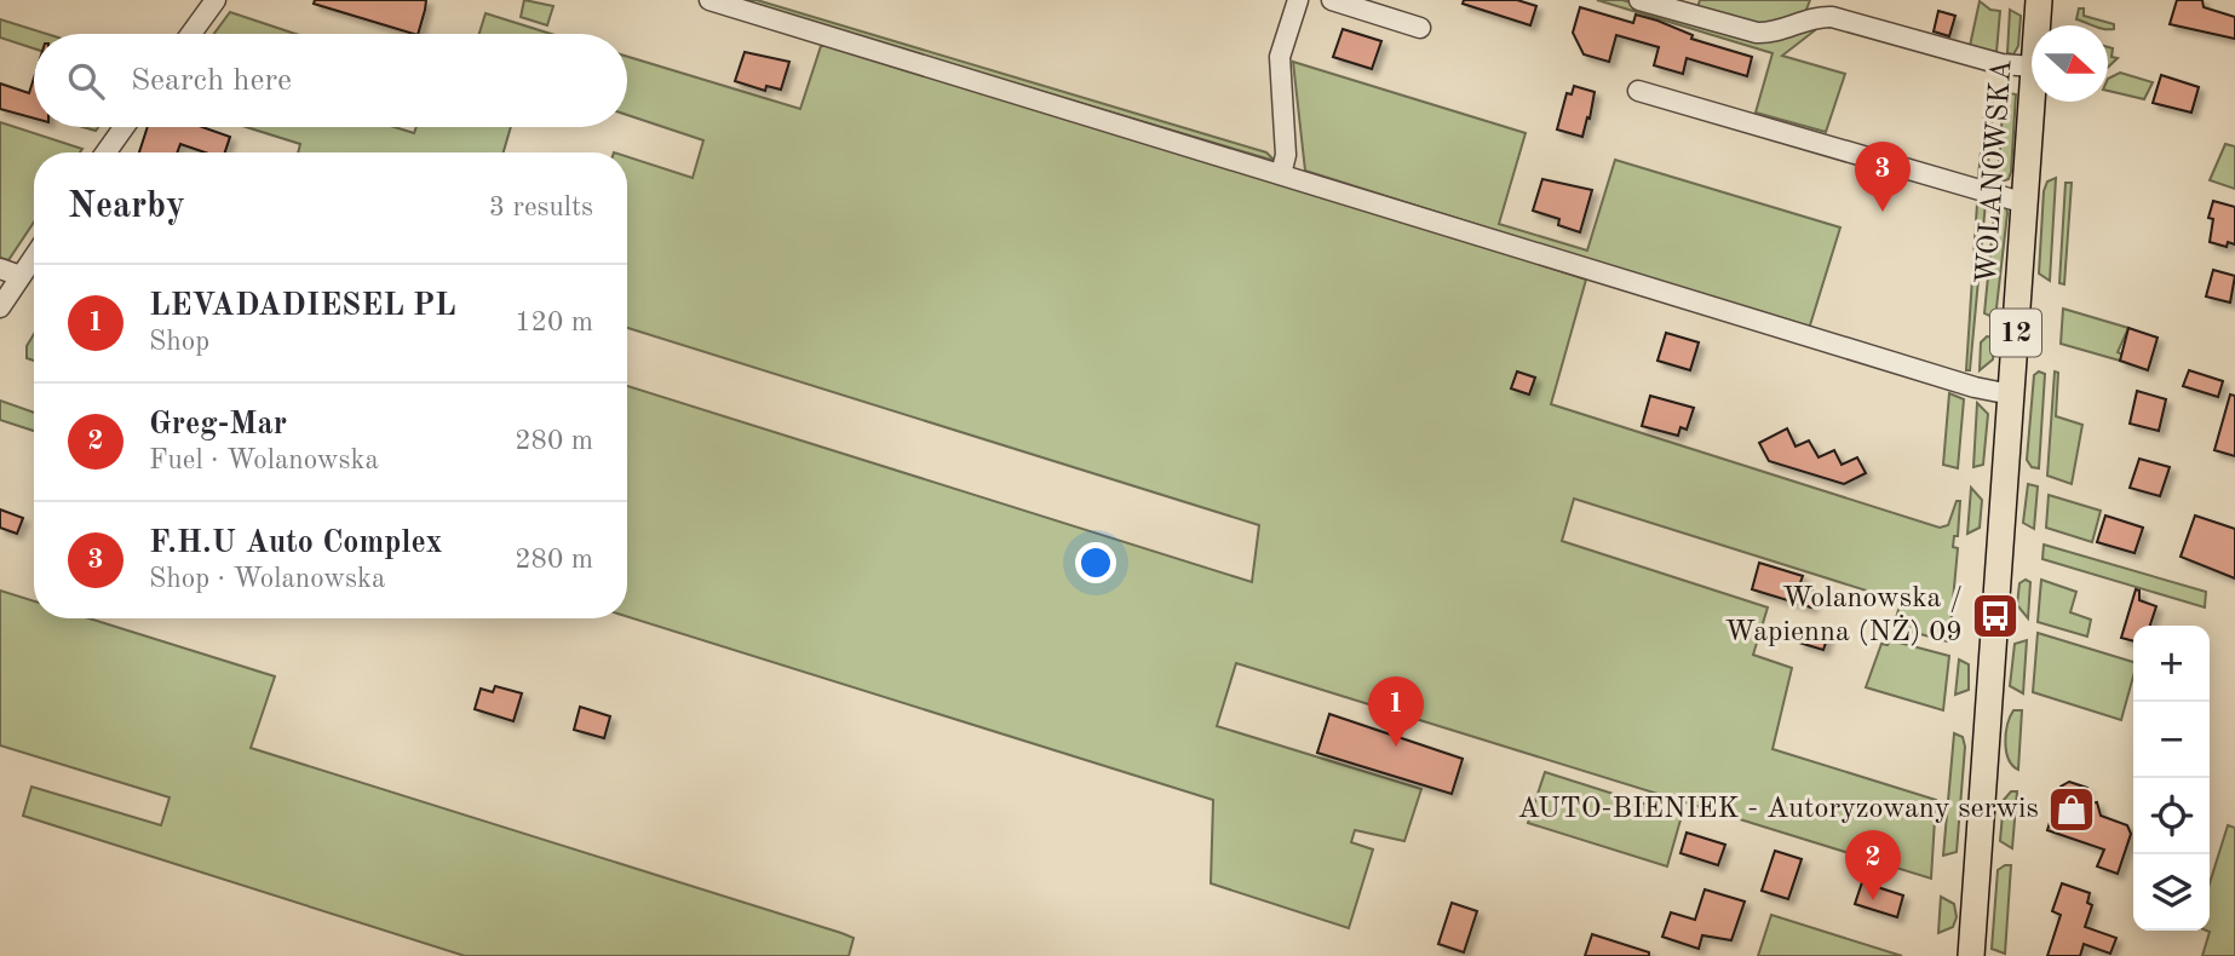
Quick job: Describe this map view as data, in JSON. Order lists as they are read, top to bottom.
{
  "streets": {
    "main road": ["WOLANOWSKA", "12"]
  },
  "places": {
    "bus stop": ["Wolanowska / Wapienna (NŻ) 09"],
    "shop": ["AUTO-BIENIEK - Autoryzowany serwis"]
  },
  "north": "right",
  "page": {
    "search": "Search here",
    "pins": ["3", "1", "2"],
    "heading": ["Nearby", "3 results"],
    "list": [
      {
        "mark": "1",
        "name": "LEVADADIESEL PL",
        "note": "Shop",
        "value": "120 m"
      },
      {
        "mark": "2",
        "name": "Greg-Mar",
        "note": "Fuel · Wolanowska",
        "value": "280 m"
      },
      {
        "mark": "3",
        "name": "F.H.U Auto Complex",
        "note": "Shop · Wolanowska",
        "value": "280 m"
      }
    ],
    "map_buttons": ["+", "−"]
  }
}
